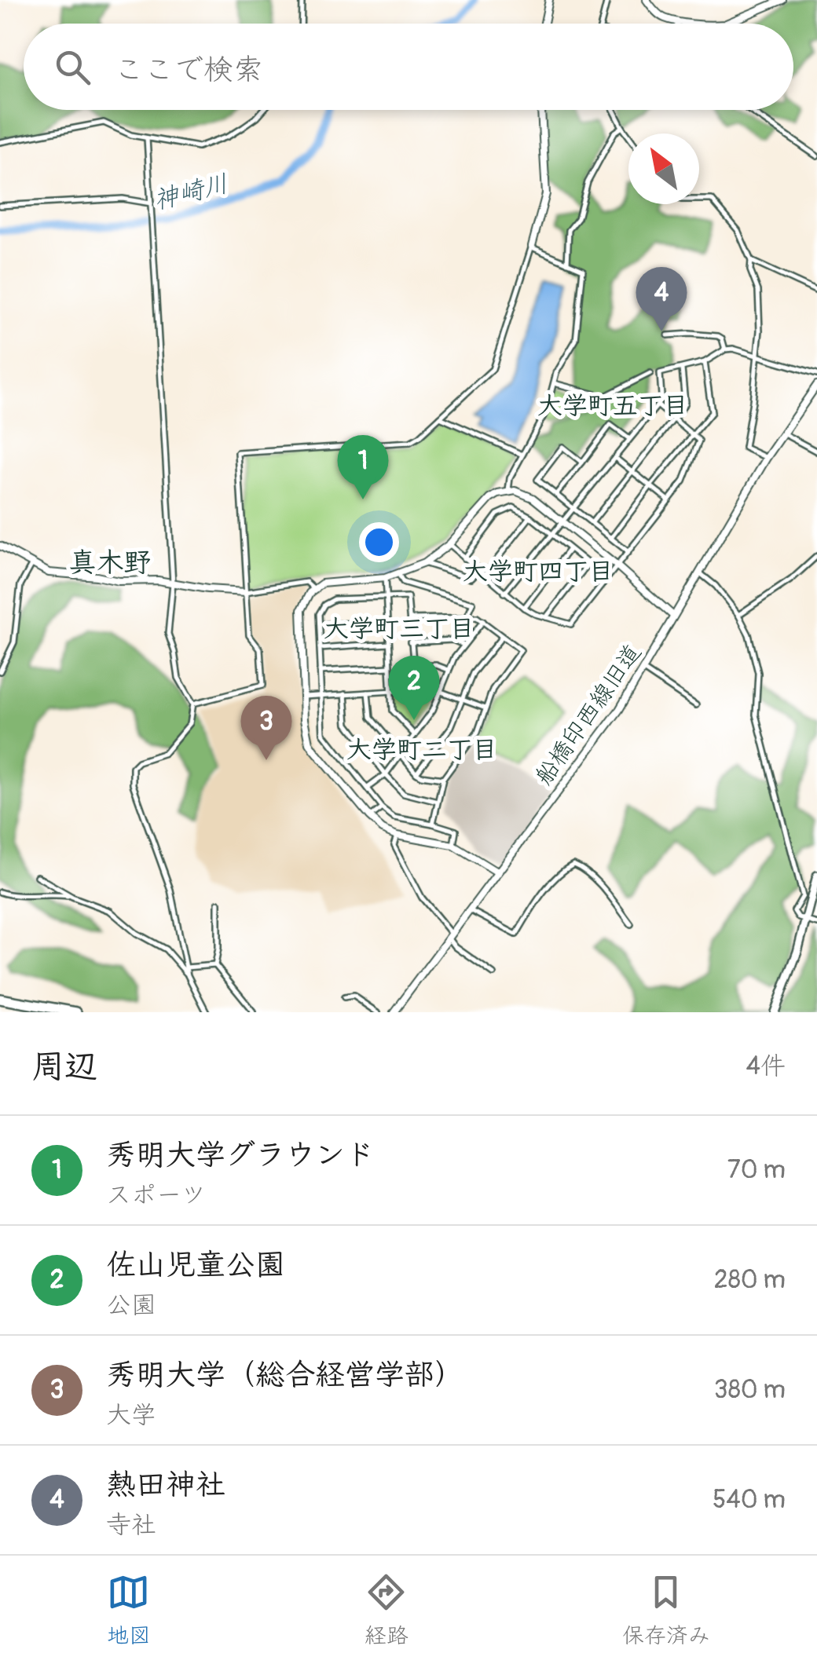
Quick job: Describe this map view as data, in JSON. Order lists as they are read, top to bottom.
{
  "streets": {
    "street": ["船橋印西線旧道"]
  },
  "districts": [
    "大学町五丁目",
    "真木野",
    "大学町四丁目",
    "大学町三丁目",
    "大学町二丁目"
  ],
  "water": ["神崎川"],
  "north": "top left",
  "page": {
    "search": "ここで検索",
    "pins": [
      "4",
      "1",
      "2",
      "3"
    ],
    "heading": ["周辺", "4件"],
    "list": [
      {
        "mark": "1",
        "name": "秀明大学グラウンド",
        "note": "スポーツ",
        "value": "70 m"
      },
      {
        "mark": "2",
        "name": "佐山児童公園",
        "note": "公園",
        "value": "280 m"
      },
      {
        "mark": "3",
        "name": "秀明大学（総合経営学部）",
        "note": "大学",
        "value": "380 m"
      },
      {
        "mark": "4",
        "name": "熱田神社",
        "note": "寺社",
        "value": "540 m"
      }
    ],
    "nav": ["地図", "経路", "保存済み"]
  }
}
